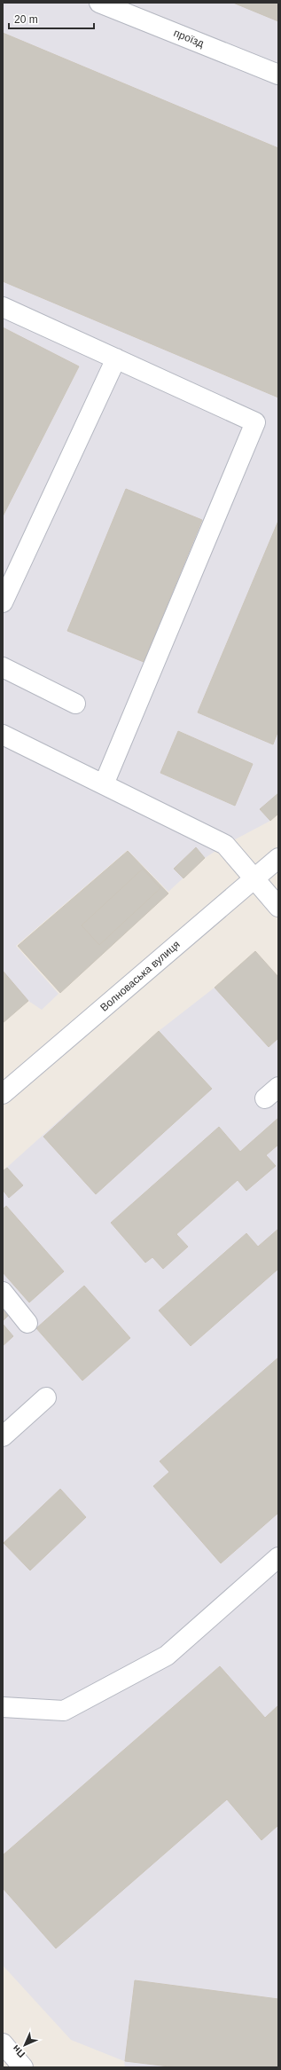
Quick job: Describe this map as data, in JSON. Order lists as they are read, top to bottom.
{
  "streets": {
    "street": ["проїзд", "Волноваська вулиця"]
  },
  "scale_bar": "20 m",
  "north": "bottom left"
}
